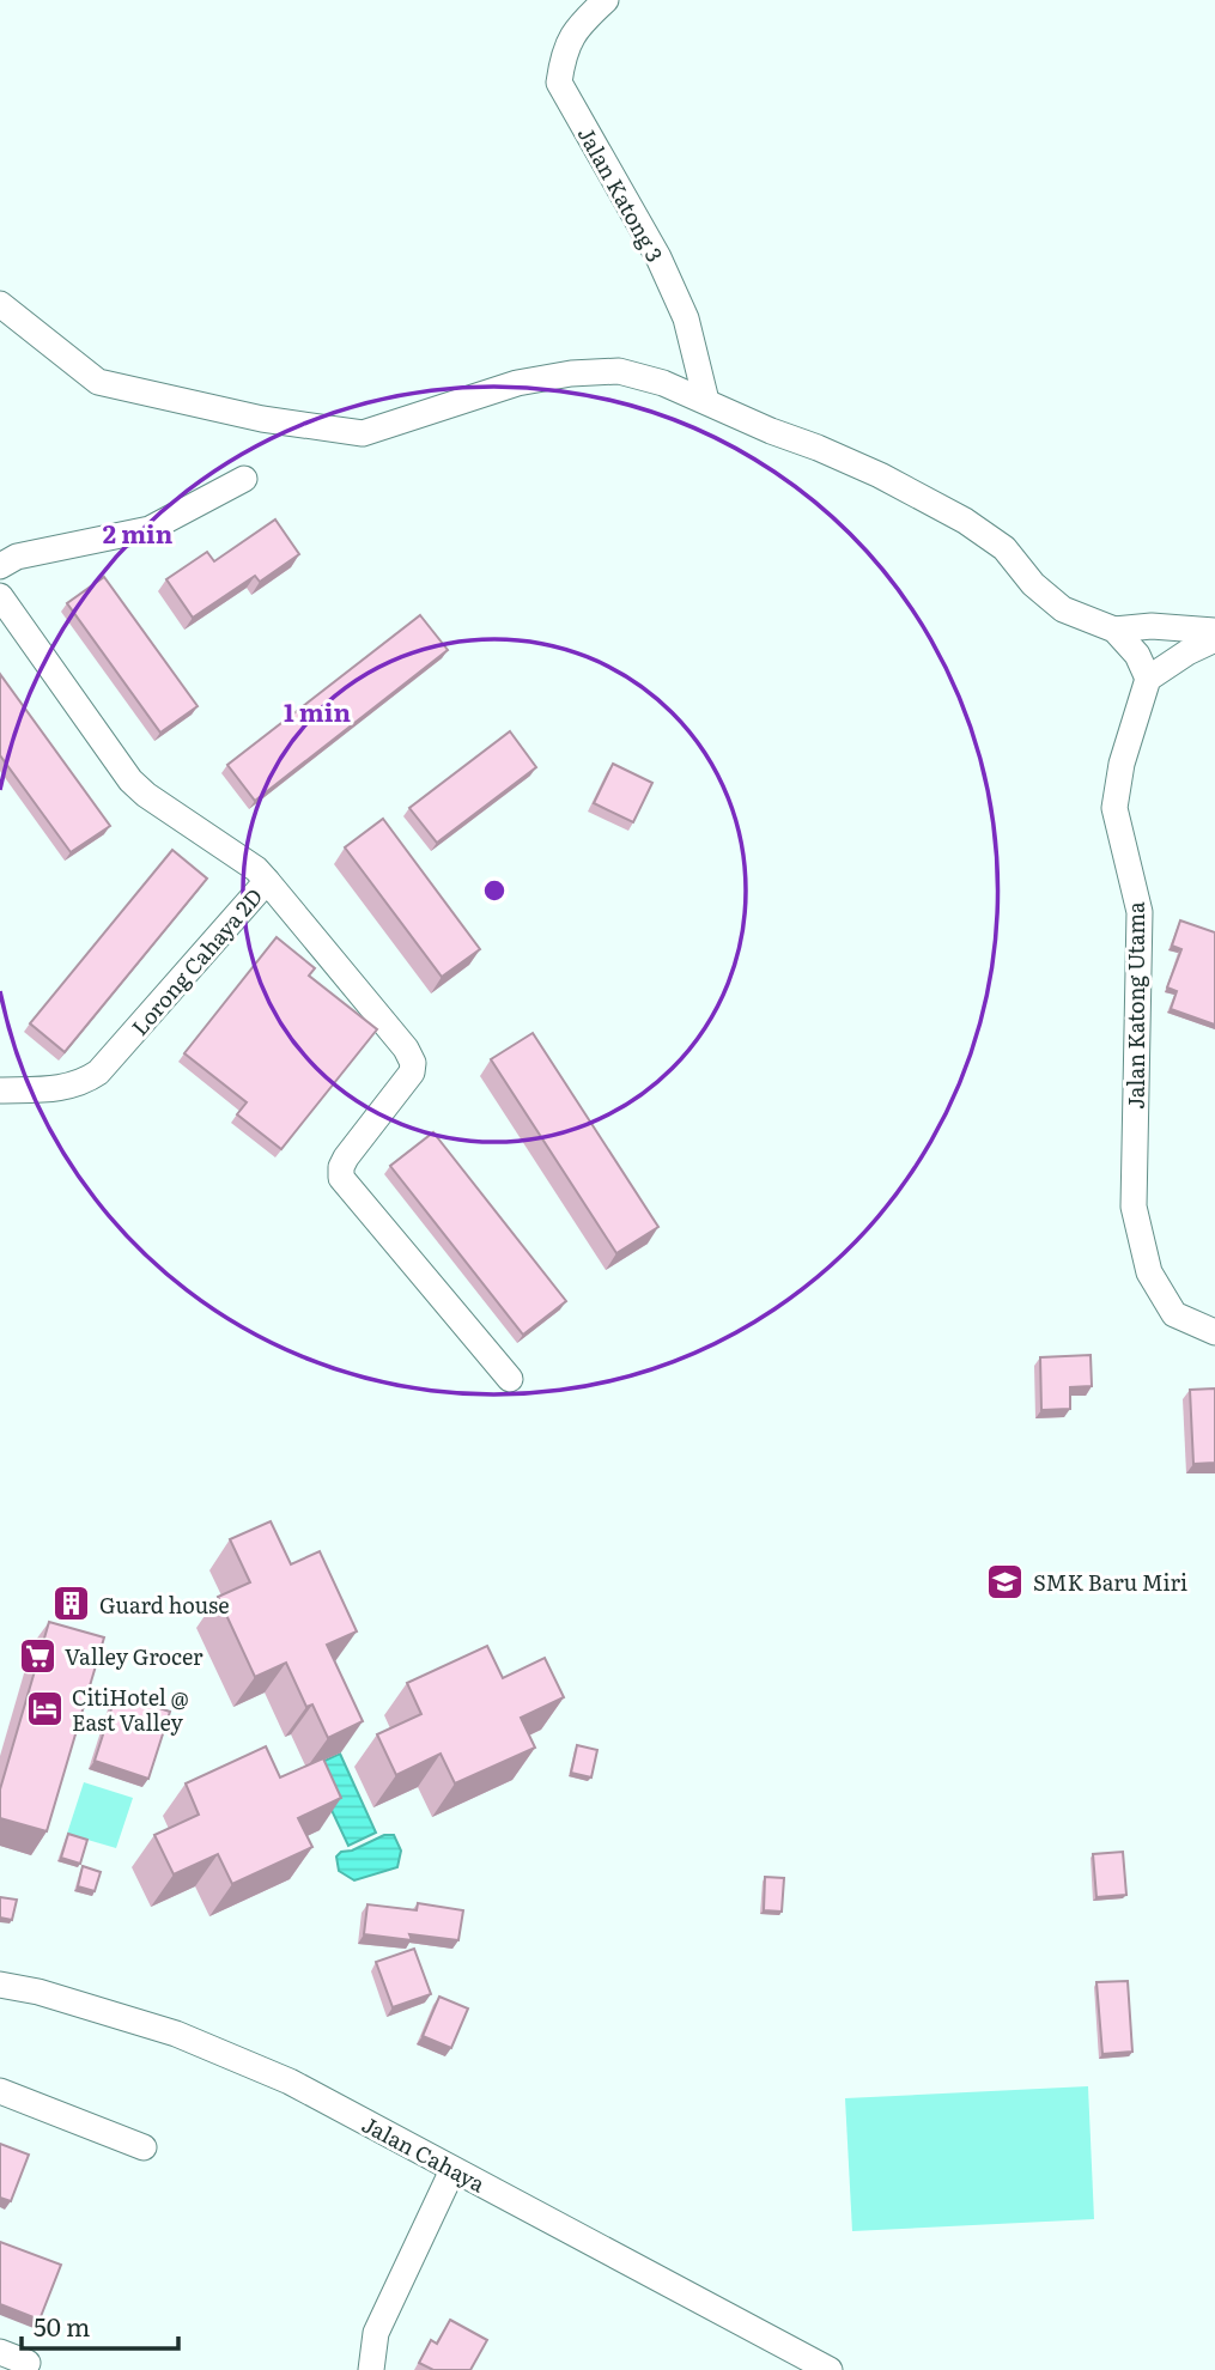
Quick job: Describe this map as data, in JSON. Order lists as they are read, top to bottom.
{
  "streets": {
    "street": [
      "Jalan Katong 3",
      "Lorong Cahaya 2D",
      "Jalan Katong Utama",
      "Jalan Cahaya"
    ]
  },
  "places": {
    "school or university": ["SMK Baru Miri"],
    "building": ["Guard house"],
    "supermarket": ["Valley Grocer"],
    "hotel": ["CitiHotel @ East Valley"]
  },
  "scale_bar": "50 m",
  "rings": ["2 min", "1 min"]
}
